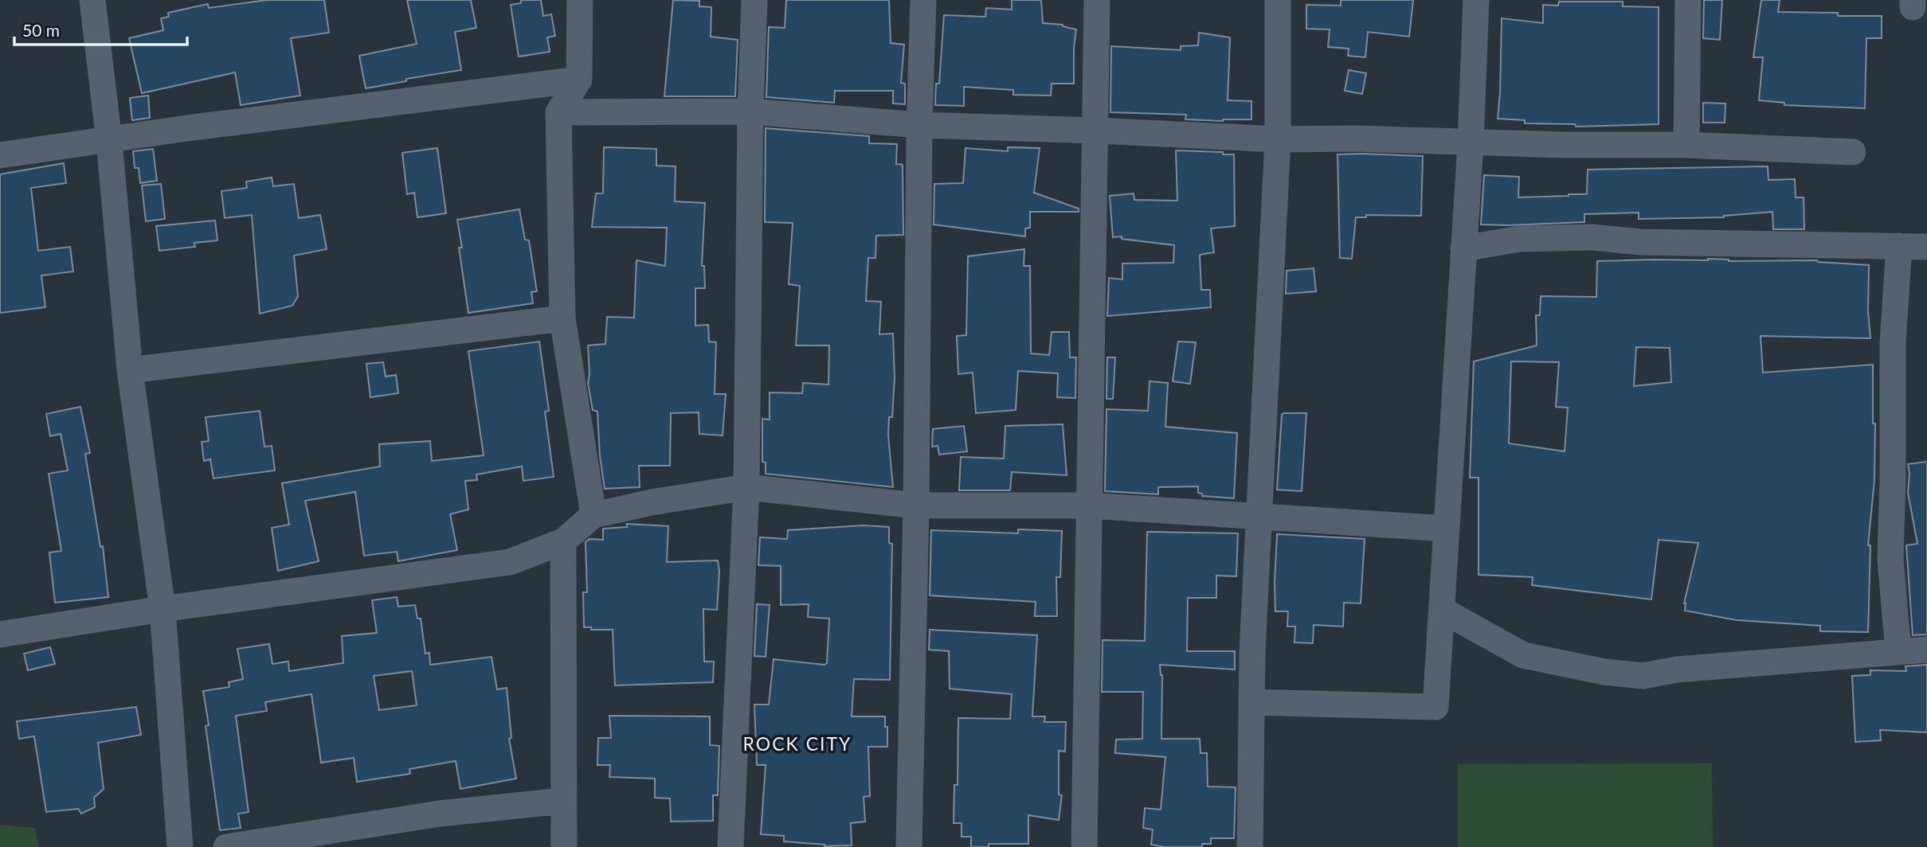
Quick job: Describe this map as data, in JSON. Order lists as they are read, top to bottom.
{
  "districts": ["ROCK CITY"],
  "scale_bar": "50 m"
}
